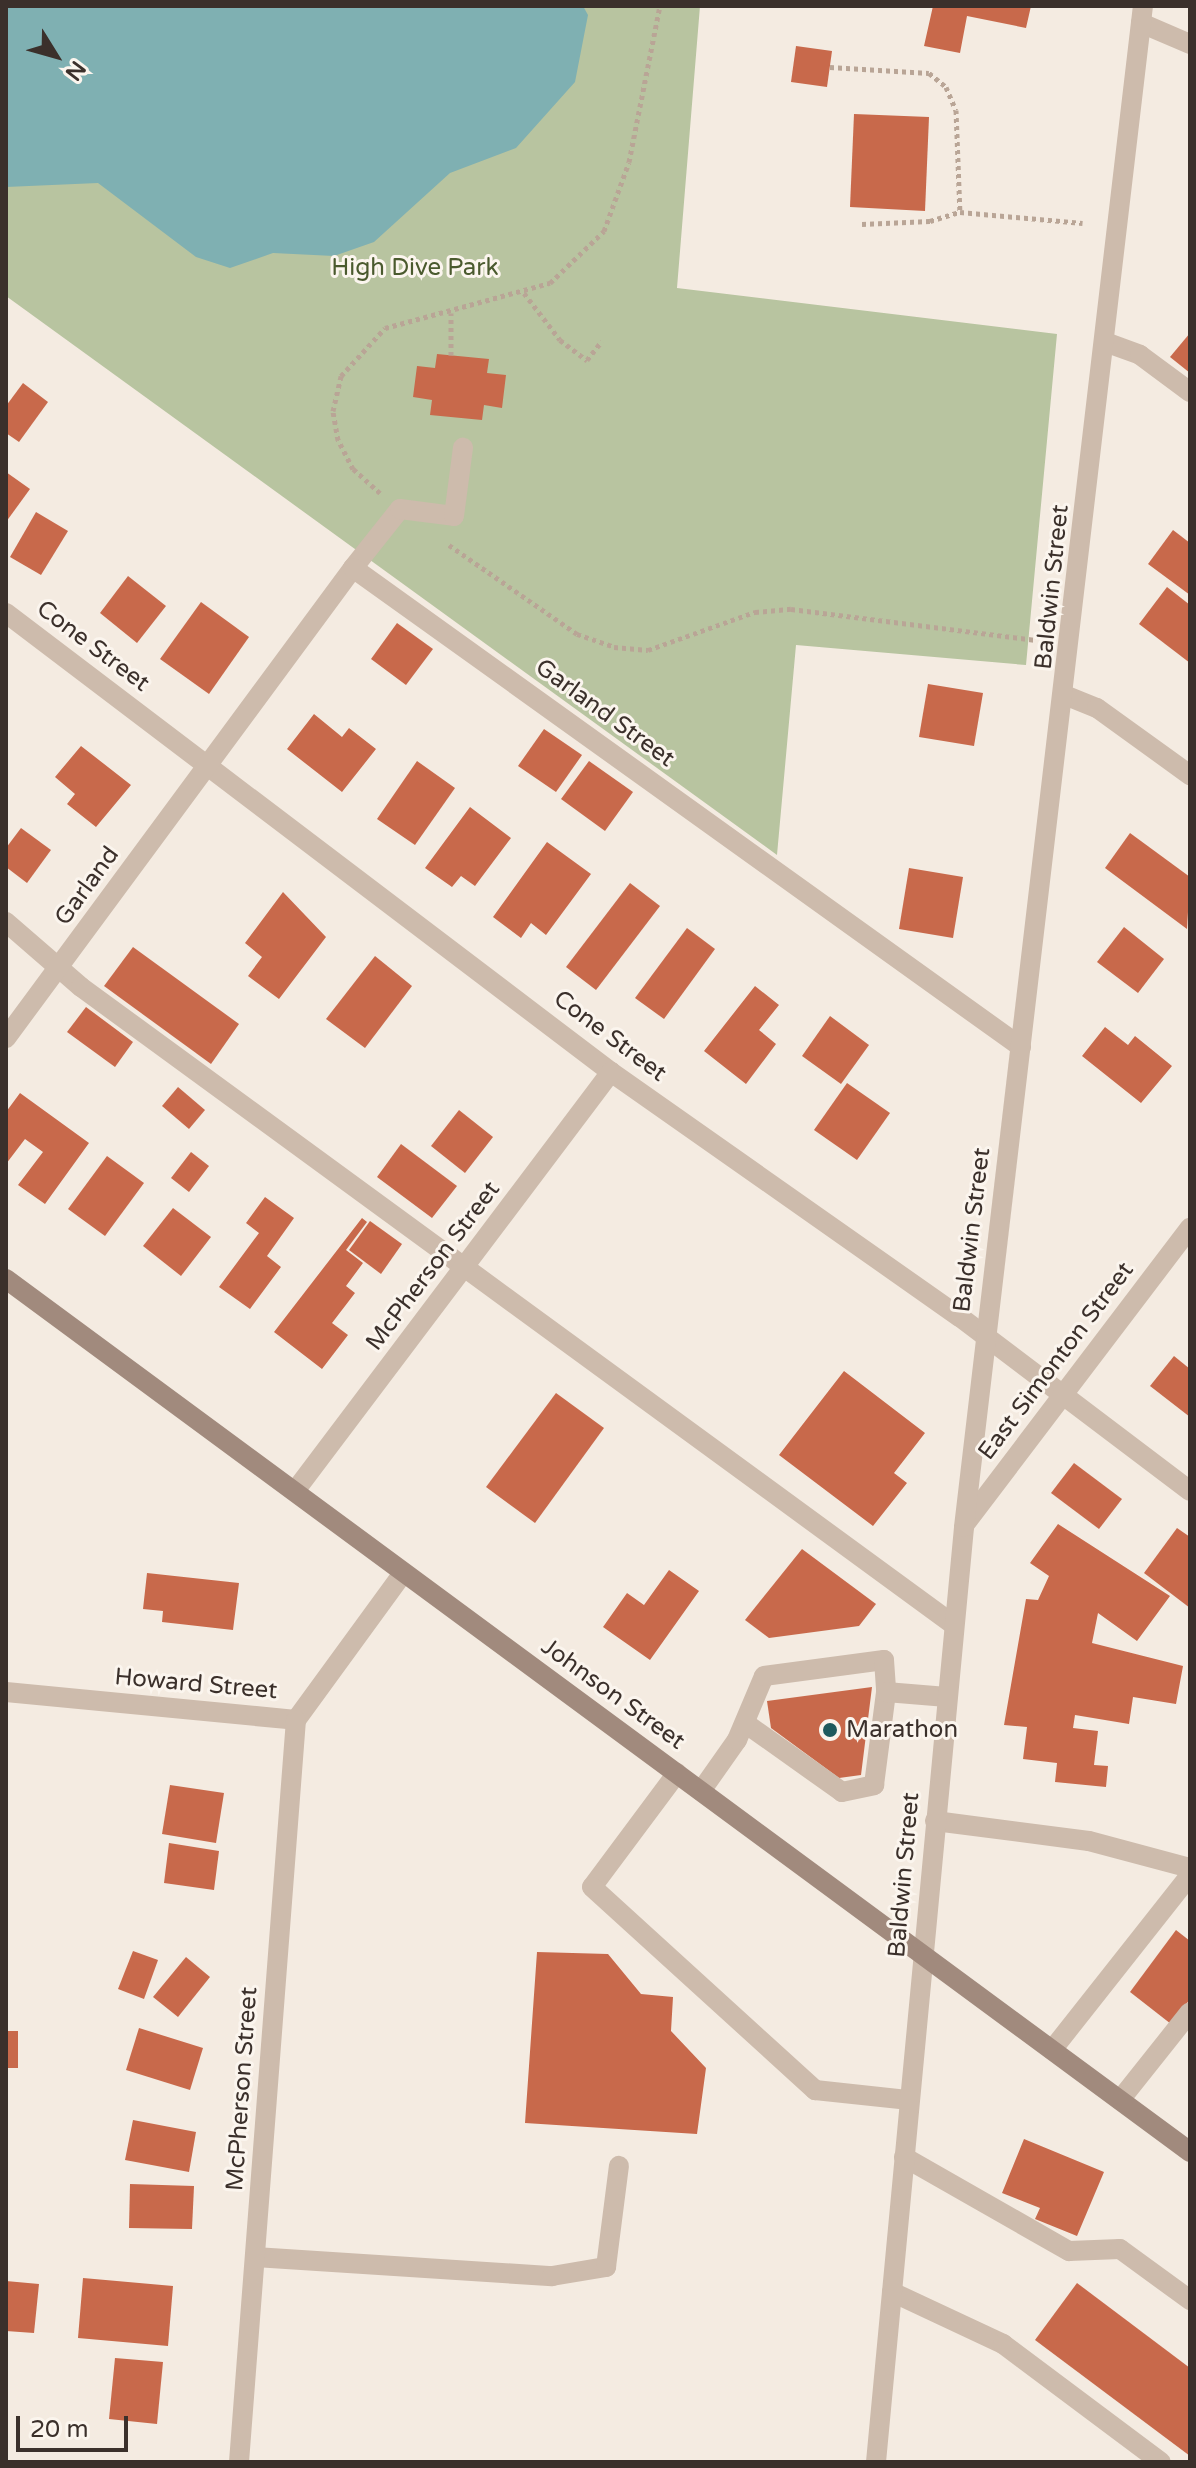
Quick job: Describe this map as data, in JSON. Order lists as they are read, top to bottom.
{
  "streets": {
    "main road": ["Johnson Street"],
    "street": [
      "Baldwin Street",
      "Cone Street",
      "Garland Street",
      "Garland",
      "McPherson Street",
      "East Simonton Street",
      "Howard Street"
    ]
  },
  "crossings": [
    ["Baldwin Street", "Cone Street"],
    ["Baldwin Street", "Garland Street"],
    ["Baldwin Street", "East Simonton Street"],
    ["Baldwin Street", "Johnson Street"],
    ["Cone Street", "Garland"],
    ["Cone Street", "McPherson Street"],
    ["Cone Street", "East Simonton Street"],
    ["McPherson Street", "Howard Street"],
    ["McPherson Street", "Johnson Street"],
    ["Howard Street", "Johnson Street"]
  ],
  "parks": ["High Dive Park"],
  "places": ["Marathon"],
  "scale_bar": "20 m",
  "north": "bottom right"
}
